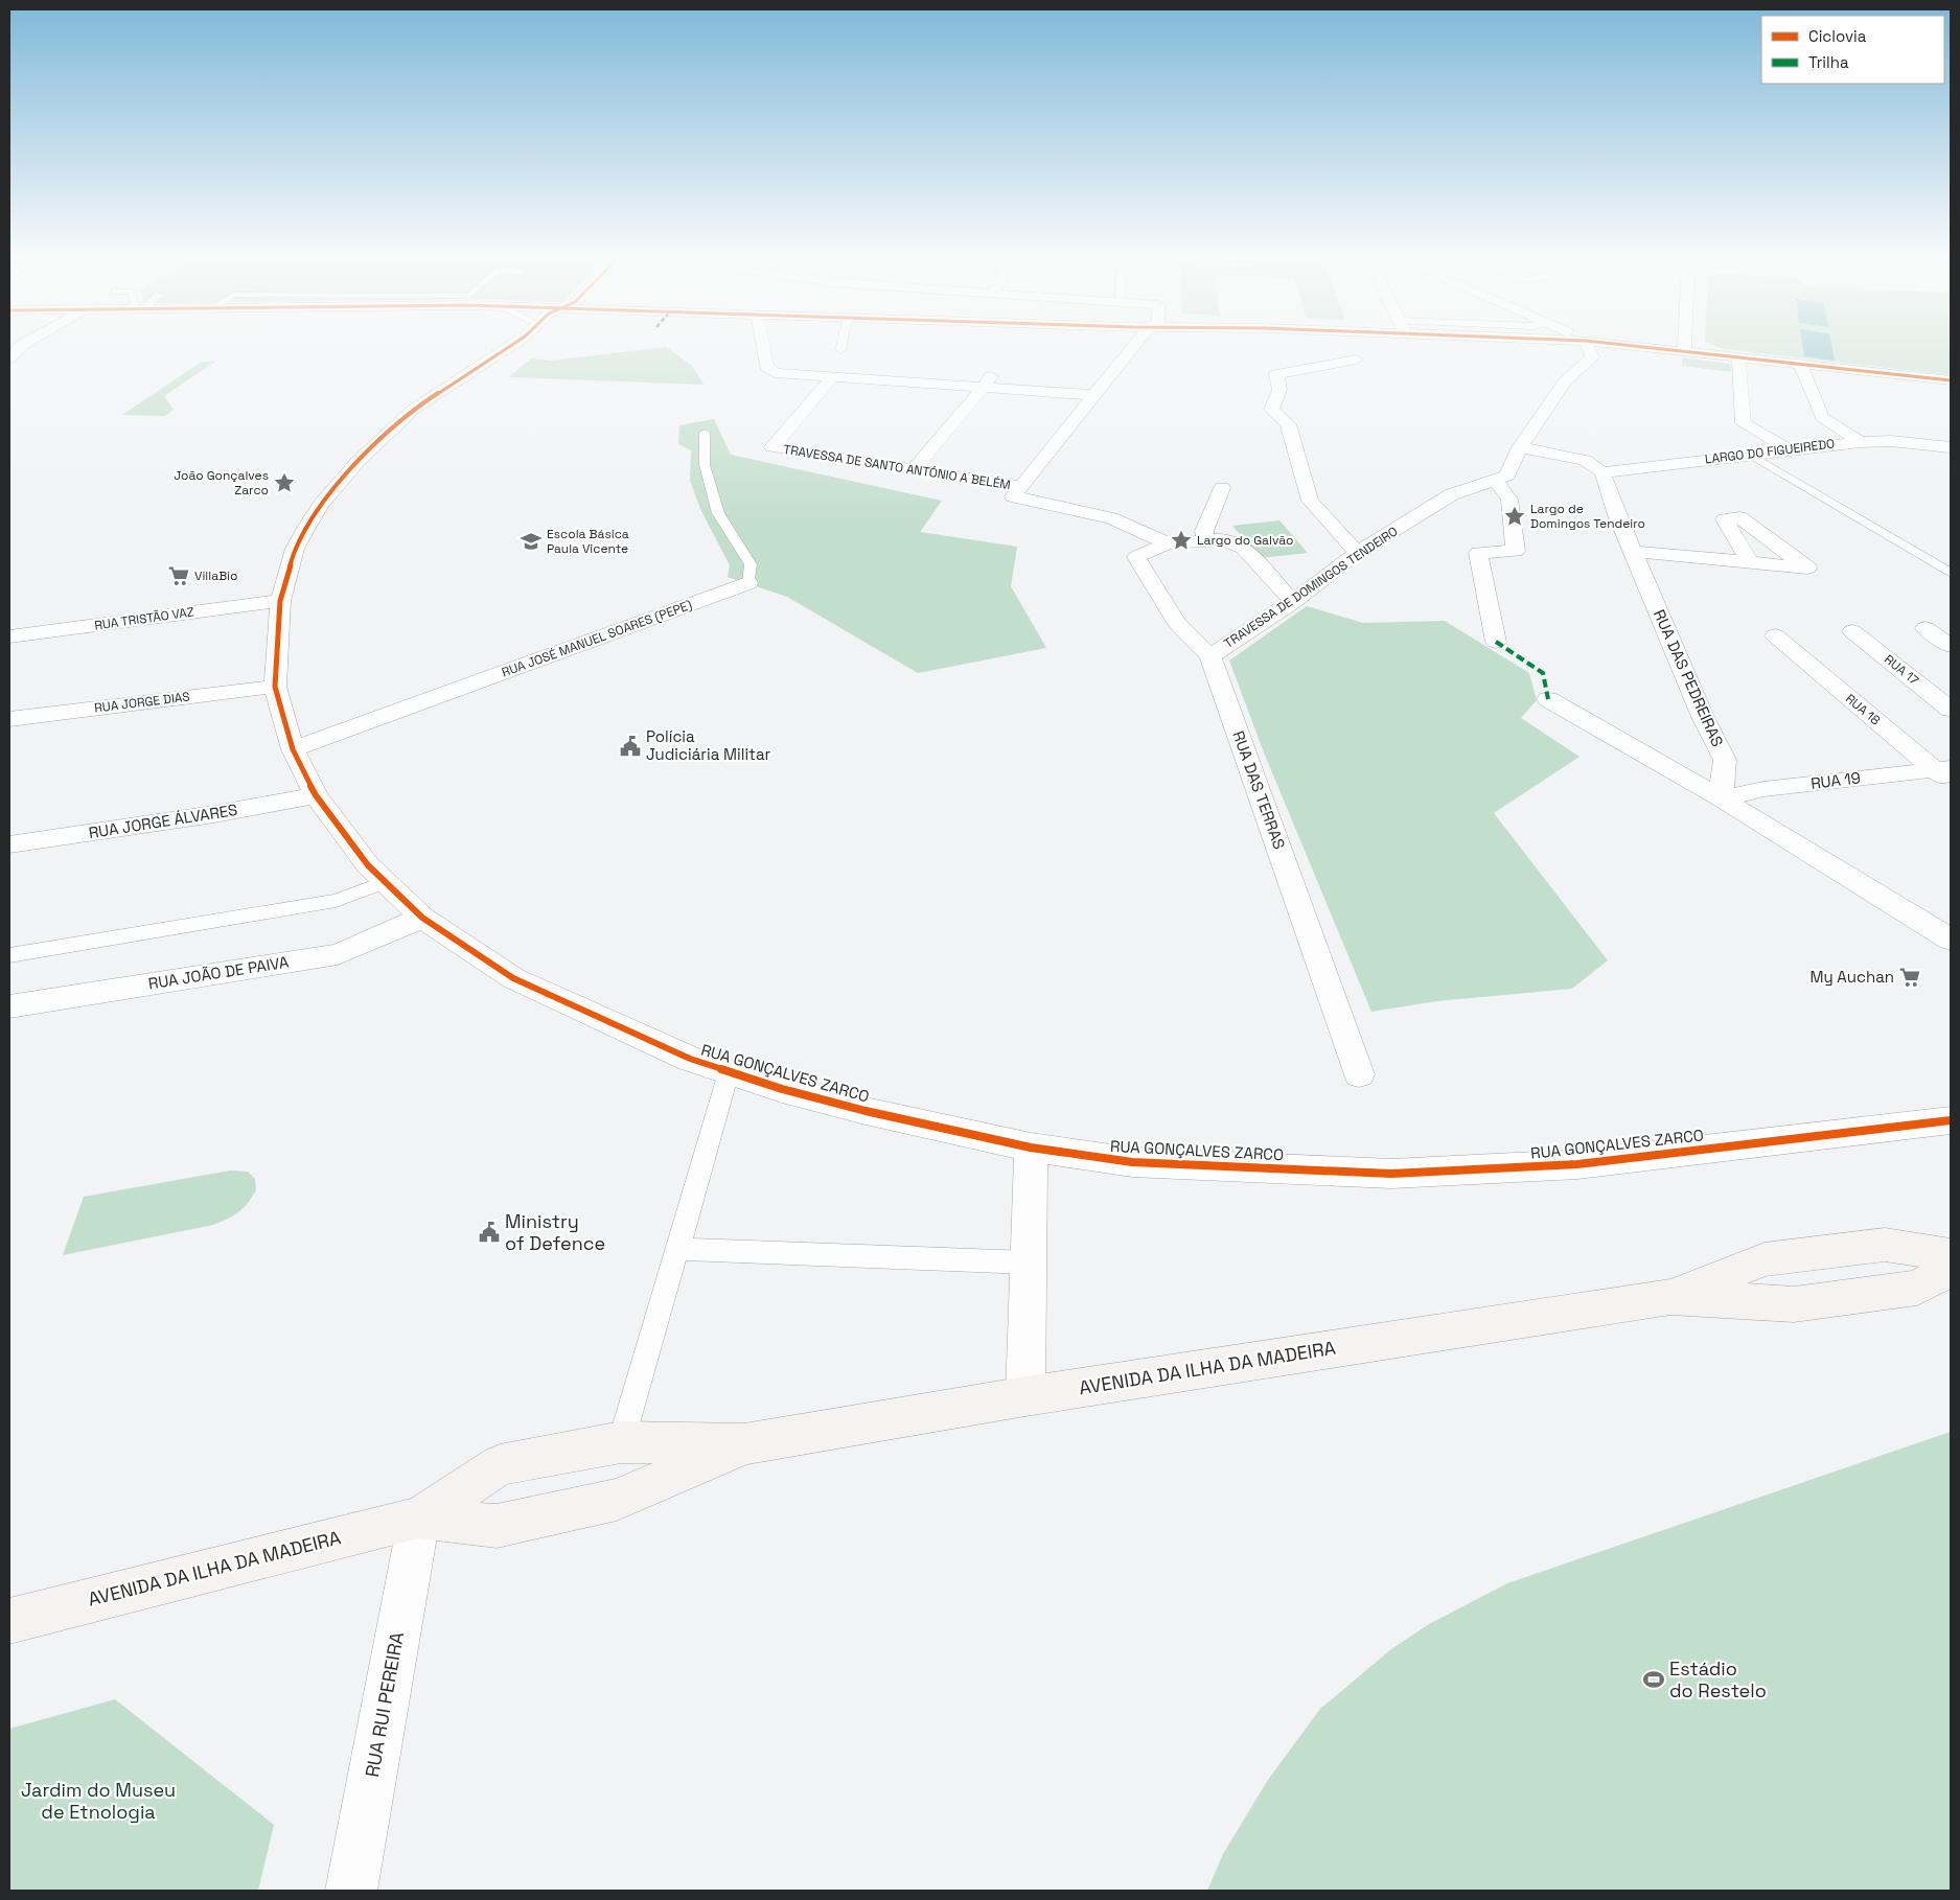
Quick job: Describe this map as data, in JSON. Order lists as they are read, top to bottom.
{
  "streets": {
    "main road": ["AVENIDA DA ILHA DA MADEIRA"],
    "street": [
      "LARGO DO FIGUEIREDO",
      "TRAVESSA DE SANTO ANTÓNIO A BELÉM",
      "TRAVESSA DE DOMINGOS TENDEIRO",
      "RUA TRISTÃO VAZ",
      "RUA JOSÉ MANUEL SOARES (PEPE)",
      "RUA 17",
      "RUA DAS PEDREIRAS",
      "RUA JORGE DIAS",
      "RUA 18",
      "RUA 19",
      "RUA DAS TERRAS",
      "RUA JORGE ÁLVARES",
      "RUA JOÃO DE PAIVA",
      "RUA GONÇALVES ZARCO",
      "RUA RUI PEREIRA"
    ]
  },
  "crossings": [
    ["LARGO DO FIGUEIREDO", "RUA DAS PEDREIRAS"],
    ["TRAVESSA DE DOMINGOS TENDEIRO", "RUA DAS TERRAS"],
    ["RUA TRISTÃO VAZ", "RUA GONÇALVES ZARCO"],
    ["RUA JOSÉ MANUEL SOARES (PEPE)", "RUA GONÇALVES ZARCO"],
    ["RUA DAS PEDREIRAS", "RUA 19"],
    ["RUA JORGE DIAS", "RUA GONÇALVES ZARCO"],
    ["RUA 18", "RUA 19"],
    ["RUA JORGE ÁLVARES", "RUA GONÇALVES ZARCO"],
    ["RUA JOÃO DE PAIVA", "RUA GONÇALVES ZARCO"],
    ["AVENIDA DA ILHA DA MADEIRA", "RUA RUI PEREIRA"]
  ],
  "parks": ["Jardim do Museu de Etnologia"],
  "places": {
    "place": ["João Gonçalves Zarco", "Largo de Domingos Tendeiro", "Largo do Galvão"],
    "school or university": ["Escola Básica Paula Vicente"],
    "supermarket": ["VillaBio", "My Auchan"],
    "public building": ["Polícia Judiciária Militar", "Ministry of Defence"],
    "sports": ["Estádio do Restelo"]
  },
  "legend": ["Ciclovia", "Trilha"]
}
